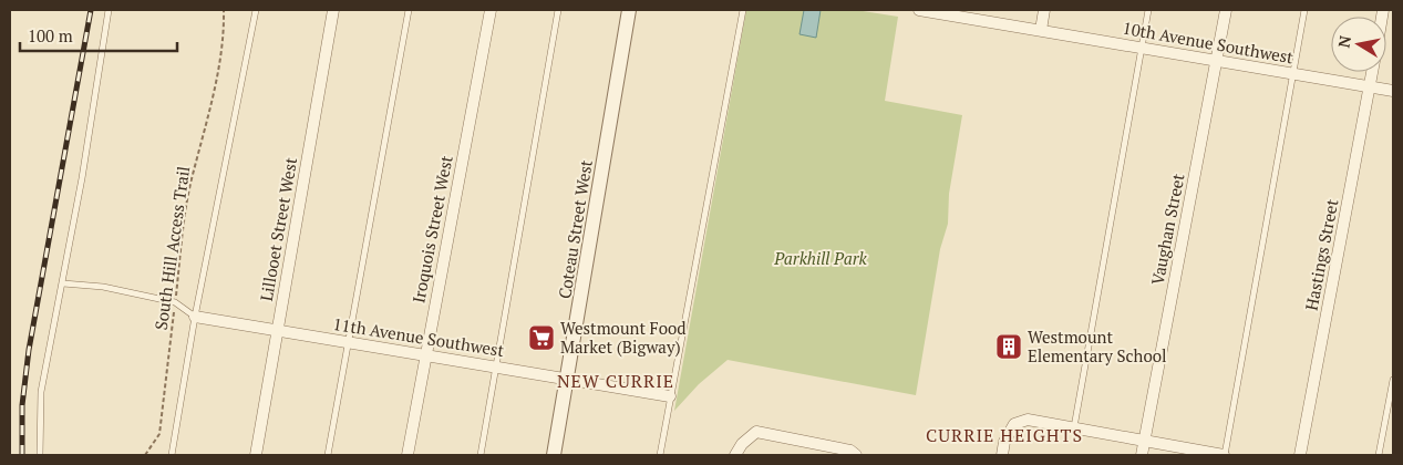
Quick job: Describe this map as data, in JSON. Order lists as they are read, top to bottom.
{
  "streets": {
    "street": [
      "10th Avenue Southwest",
      "Lillooet Street West",
      "Iroquois Street West",
      "Coteau Street West",
      "Vaughan Street",
      "Hastings Street",
      "11th Avenue Southwest"
    ],
    "path": ["South Hill Access Trail"]
  },
  "crossings": [
    ["10th Avenue Southwest", "Vaughan Street"],
    ["10th Avenue Southwest", "Hastings Street"],
    ["Lillooet Street West", "11th Avenue Southwest"],
    ["Iroquois Street West", "11th Avenue Southwest"],
    ["Coteau Street West", "11th Avenue Southwest"]
  ],
  "districts": ["NEW CURRIE", "CURRIE HEIGHTS"],
  "parks": ["Parkhill Park"],
  "places": {
    "supermarket": ["Westmount Food Market (Bigway)"],
    "building": ["Westmount Elementary School"]
  },
  "scale_bar": "100 m",
  "north": "left"
}
